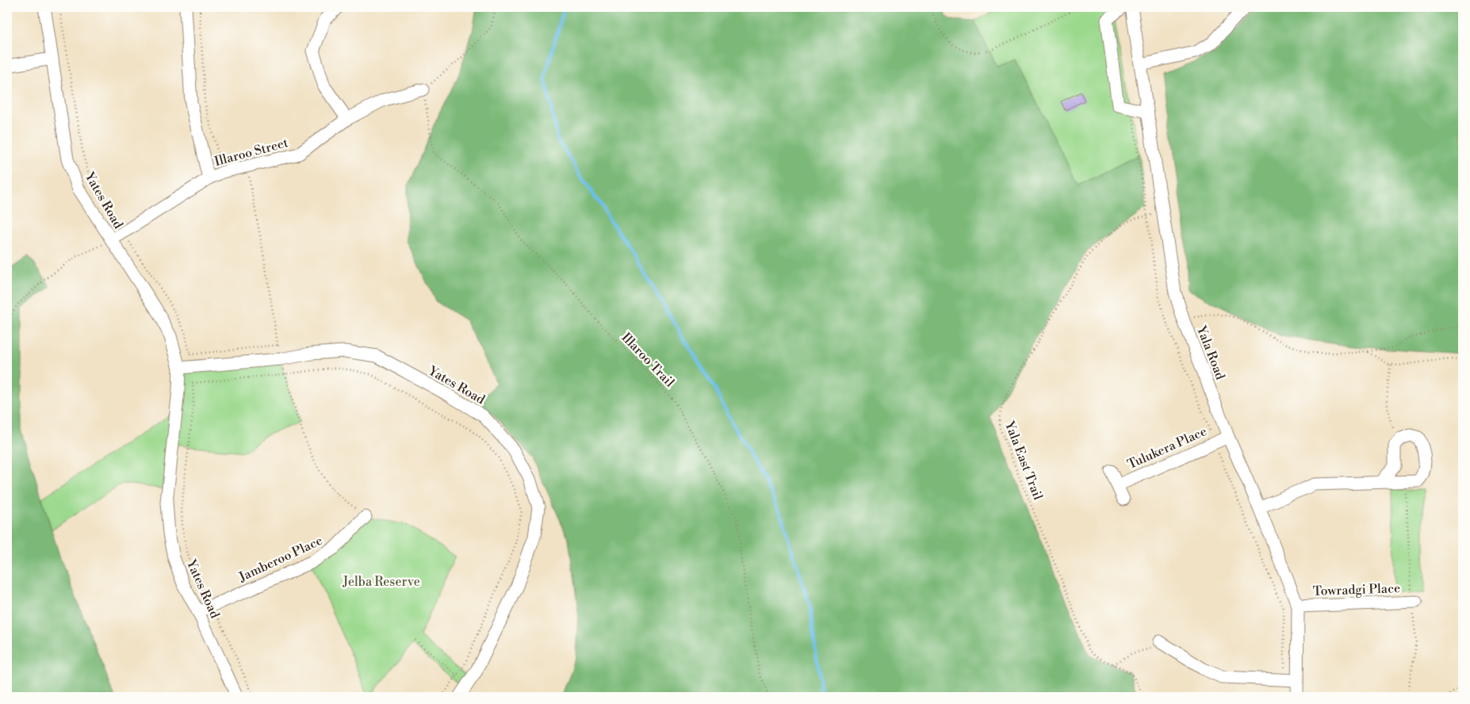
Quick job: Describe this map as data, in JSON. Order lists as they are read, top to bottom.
{
  "streets": {
    "street": [
      "Illaroo Street",
      "Yates Road",
      "Yala Road",
      "Tulukera Place",
      "Jamberoo Place",
      "Towradgi Place"
    ],
    "path": ["Illaroo Trail", "Yala East Trail"]
  },
  "crossings": [
    ["Illaroo Street", "Yates Road"],
    ["Illaroo Street", "Illaroo Trail"],
    ["Yates Road", "Jamberoo Place"],
    ["Yala Road", "Tulukera Place"],
    ["Yala Road", "Yala East Trail"],
    ["Yala Road", "Towradgi Place"]
  ],
  "parks": ["Jelba Reserve"]
}
